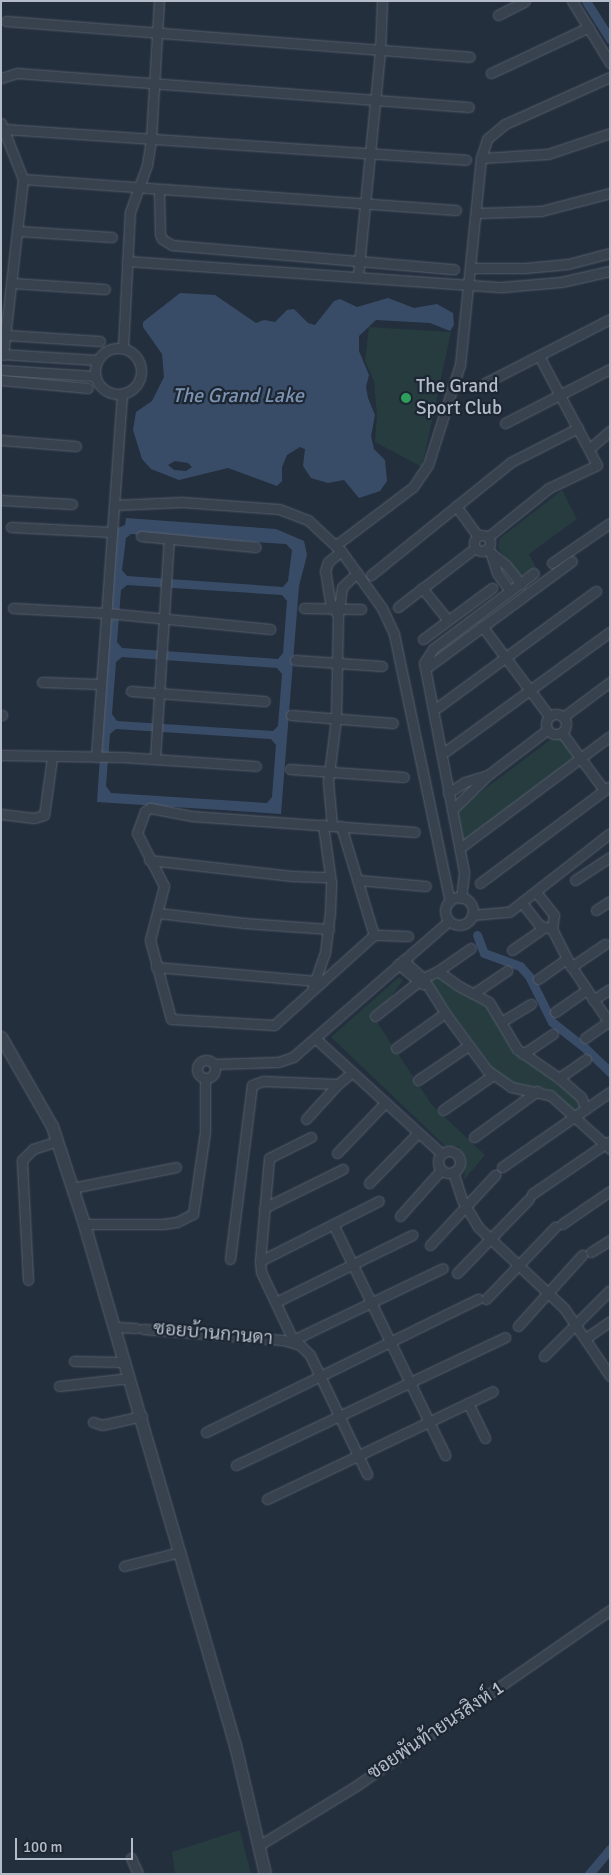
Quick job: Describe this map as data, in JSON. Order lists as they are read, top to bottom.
{
  "streets": {
    "street": ["ซอยบ้านกานดา", "ซอยพันท้ายนรสิงห์ 1"]
  },
  "water": ["The Grand Lake"],
  "places": ["The Grand Sport Club"],
  "scale_bar": "100 m"
}
